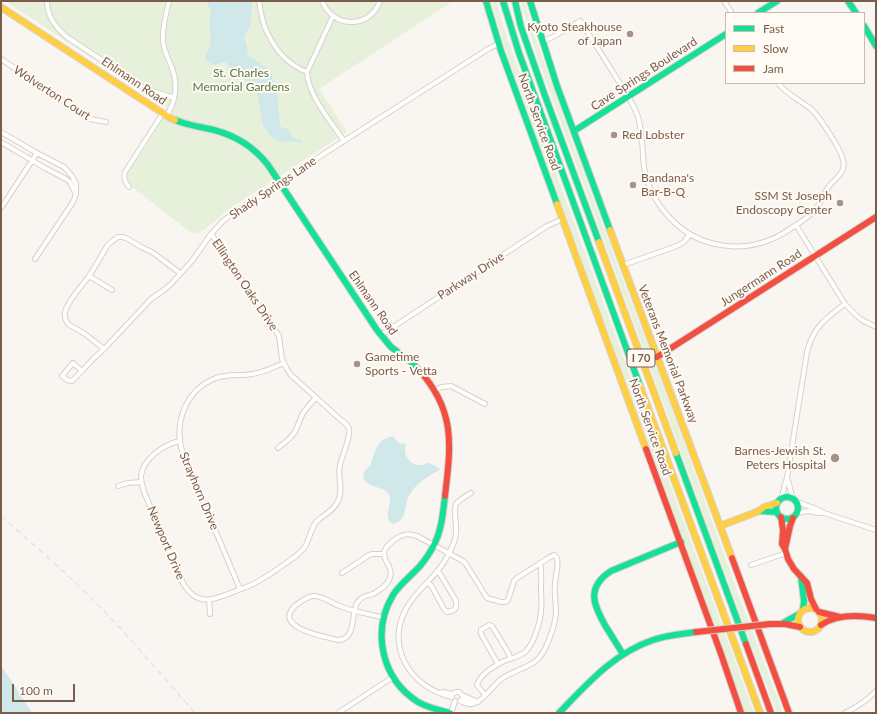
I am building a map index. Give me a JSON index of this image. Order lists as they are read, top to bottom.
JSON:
{
  "streets": {
    "main road": [
      "Cave Springs Boulevard",
      "Ehlmann Road",
      "North Service Road",
      "Jungermann Road",
      "Veterans Memorial Parkway",
      "I 70"
    ],
    "street": [
      "Wolverton Court",
      "Shady Springs Lane",
      "Parkway Drive",
      "Ellington Oaks Drive",
      "Strayhorn Drive",
      "Newport Drive"
    ]
  },
  "crossings": [
    ["Cave Springs Boulevard", "Veterans Memorial Parkway"],
    ["Ehlmann Road", "Shady Springs Lane"],
    ["Ehlmann Road", "Parkway Drive"],
    ["North Service Road", "Shady Springs Lane"],
    ["North Service Road", "Parkway Drive"],
    ["Shady Springs Lane", "Ellington Oaks Drive"],
    ["Jungermann Road", "Veterans Memorial Parkway"],
    ["Ellington Oaks Drive", "Strayhorn Drive"]
  ],
  "parks": ["St. Charles Memorial Gardens"],
  "places": [
    "Kyoto Steakhouse of Japan",
    "Red Lobster",
    "Bandana's Bar-B-Q",
    "SSM St Joseph Endoscopy Center",
    "Gametime Sports - Vetta",
    "Barnes-Jewish St. Peters Hospital"
  ],
  "legend": ["Fast", "Slow", "Jam"],
  "scale_bar": "100 m"
}
